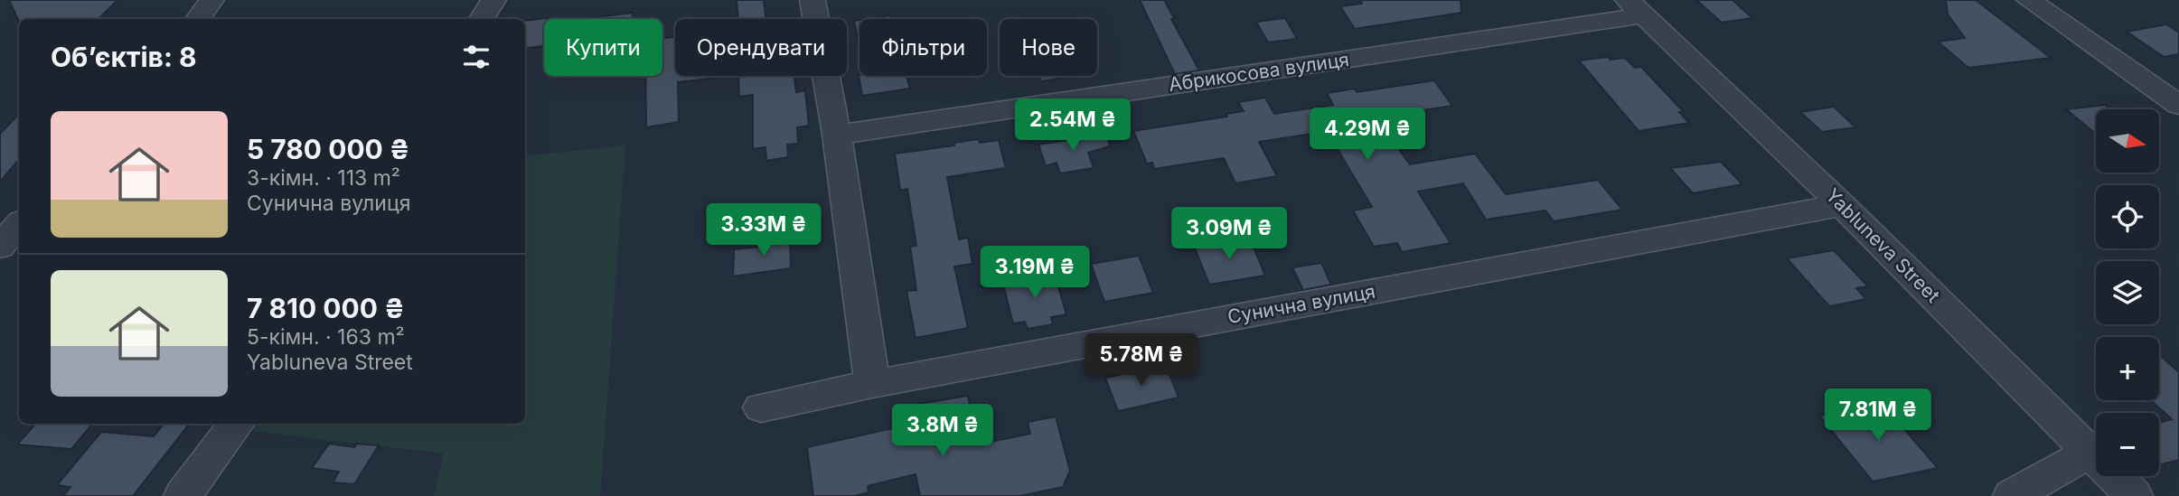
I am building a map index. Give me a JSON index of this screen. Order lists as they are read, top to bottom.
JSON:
{
  "streets": {
    "street": ["Абрикосова вулиця", "Yabluneva Street", "Сунична вулиця"]
  },
  "crossings": [
    ["Абрикосова вулиця", "Yabluneva Street"],
    ["Yabluneva Street", "Сунична вулиця"]
  ],
  "north": "right",
  "page": {
    "chip": [
      "Купити",
      "Орендувати",
      "Фільтри",
      "Нове"
    ],
    "heading": "Об’єктів: 8",
    "list": [
      {
        "name": "5 780 000 ₴",
        "note": "3-кімн. · 113 m² · Сунична вулиця"
      },
      {
        "name": "7 810 000 ₴",
        "note": "5-кімн. · 163 m² · Yabluneva Street"
      }
    ],
    "price": [
      "2.54M ₴",
      "4.29M ₴",
      "3.33M ₴",
      "3.09M ₴",
      "3.19M ₴",
      "5.78M ₴",
      "7.81M ₴",
      "3.8M ₴"
    ],
    "map_buttons": ["+", "−"]
  }
}
